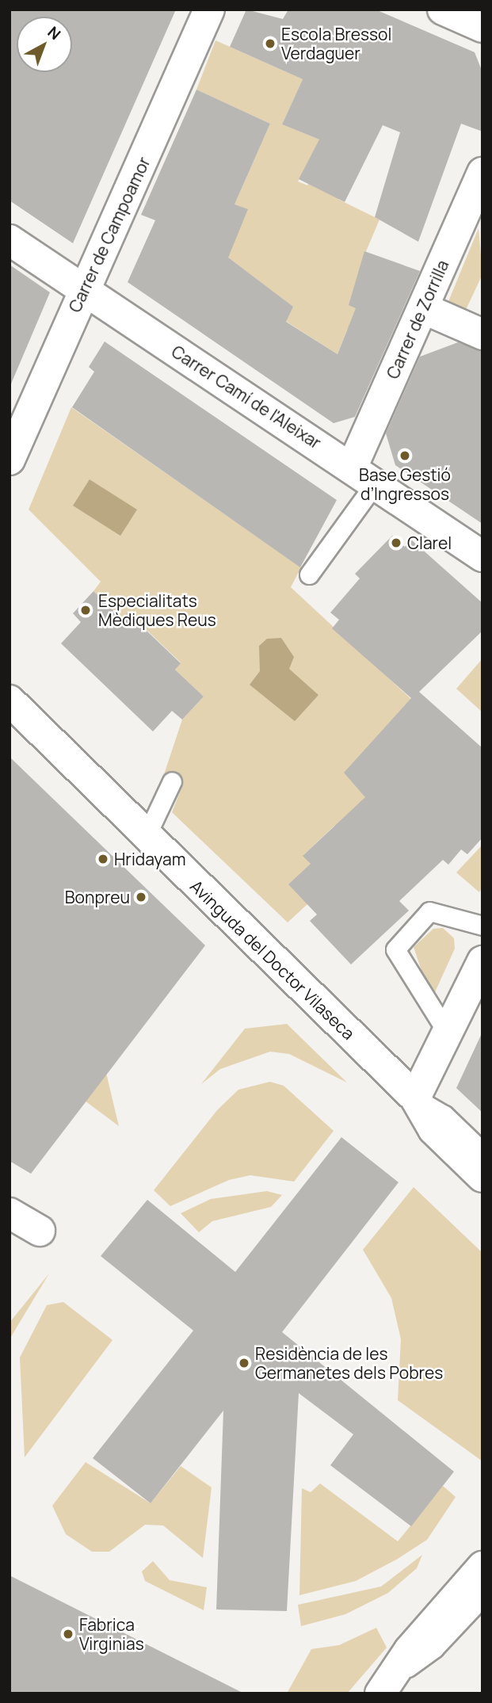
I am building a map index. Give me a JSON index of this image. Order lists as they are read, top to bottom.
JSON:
{
  "streets": {
    "street": [
      "Carrer de Campoamor",
      "Carrer de Zorrilla",
      "Carrer Camí de l'Aleixar",
      "Avinguda del Doctor Vilaseca"
    ]
  },
  "crossings": [
    ["Carrer de Campoamor", "Carrer Camí de l'Aleixar"],
    ["Carrer de Zorrilla", "Carrer Camí de l'Aleixar"]
  ],
  "places": [
    "Escola Bressol Verdaguer",
    "Base Gestió d’Ingressos",
    "Clarel",
    "Especialitats Mèdiques Reus",
    "Hridayam",
    "Bonpreu",
    "Residència de les Germanetes dels Pobres",
    "Fabrica Virginias"
  ],
  "north": "top right"
}
